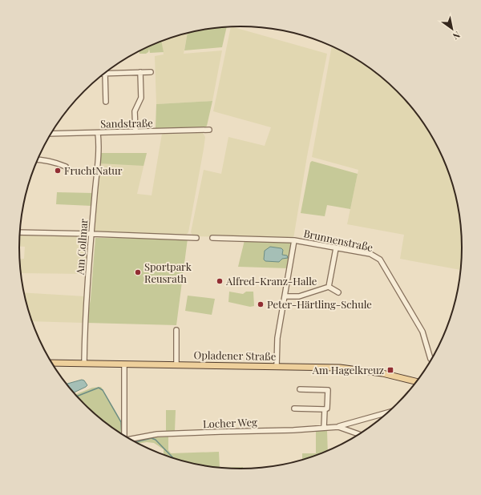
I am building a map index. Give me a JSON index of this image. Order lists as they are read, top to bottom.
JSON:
{
  "streets": {
    "main road": ["Opladener Straße"],
    "street": [
      "Sandstraße",
      "Brunnenstraße",
      "Am Collmar",
      "Locher Weg"
    ]
  },
  "crossings": [
    ["Sandstraße", "Am Collmar"],
    ["Am Collmar", "Opladener Straße"]
  ],
  "places": {
    "other": [
      "FruchtNatur",
      "Sportpark Reusrath",
      "Alfred-Kranz-Halle",
      "Peter-Härtling-Schule"
    ],
    "transit": ["Am Hagelkreuz"]
  },
  "north": "bottom right"
}
